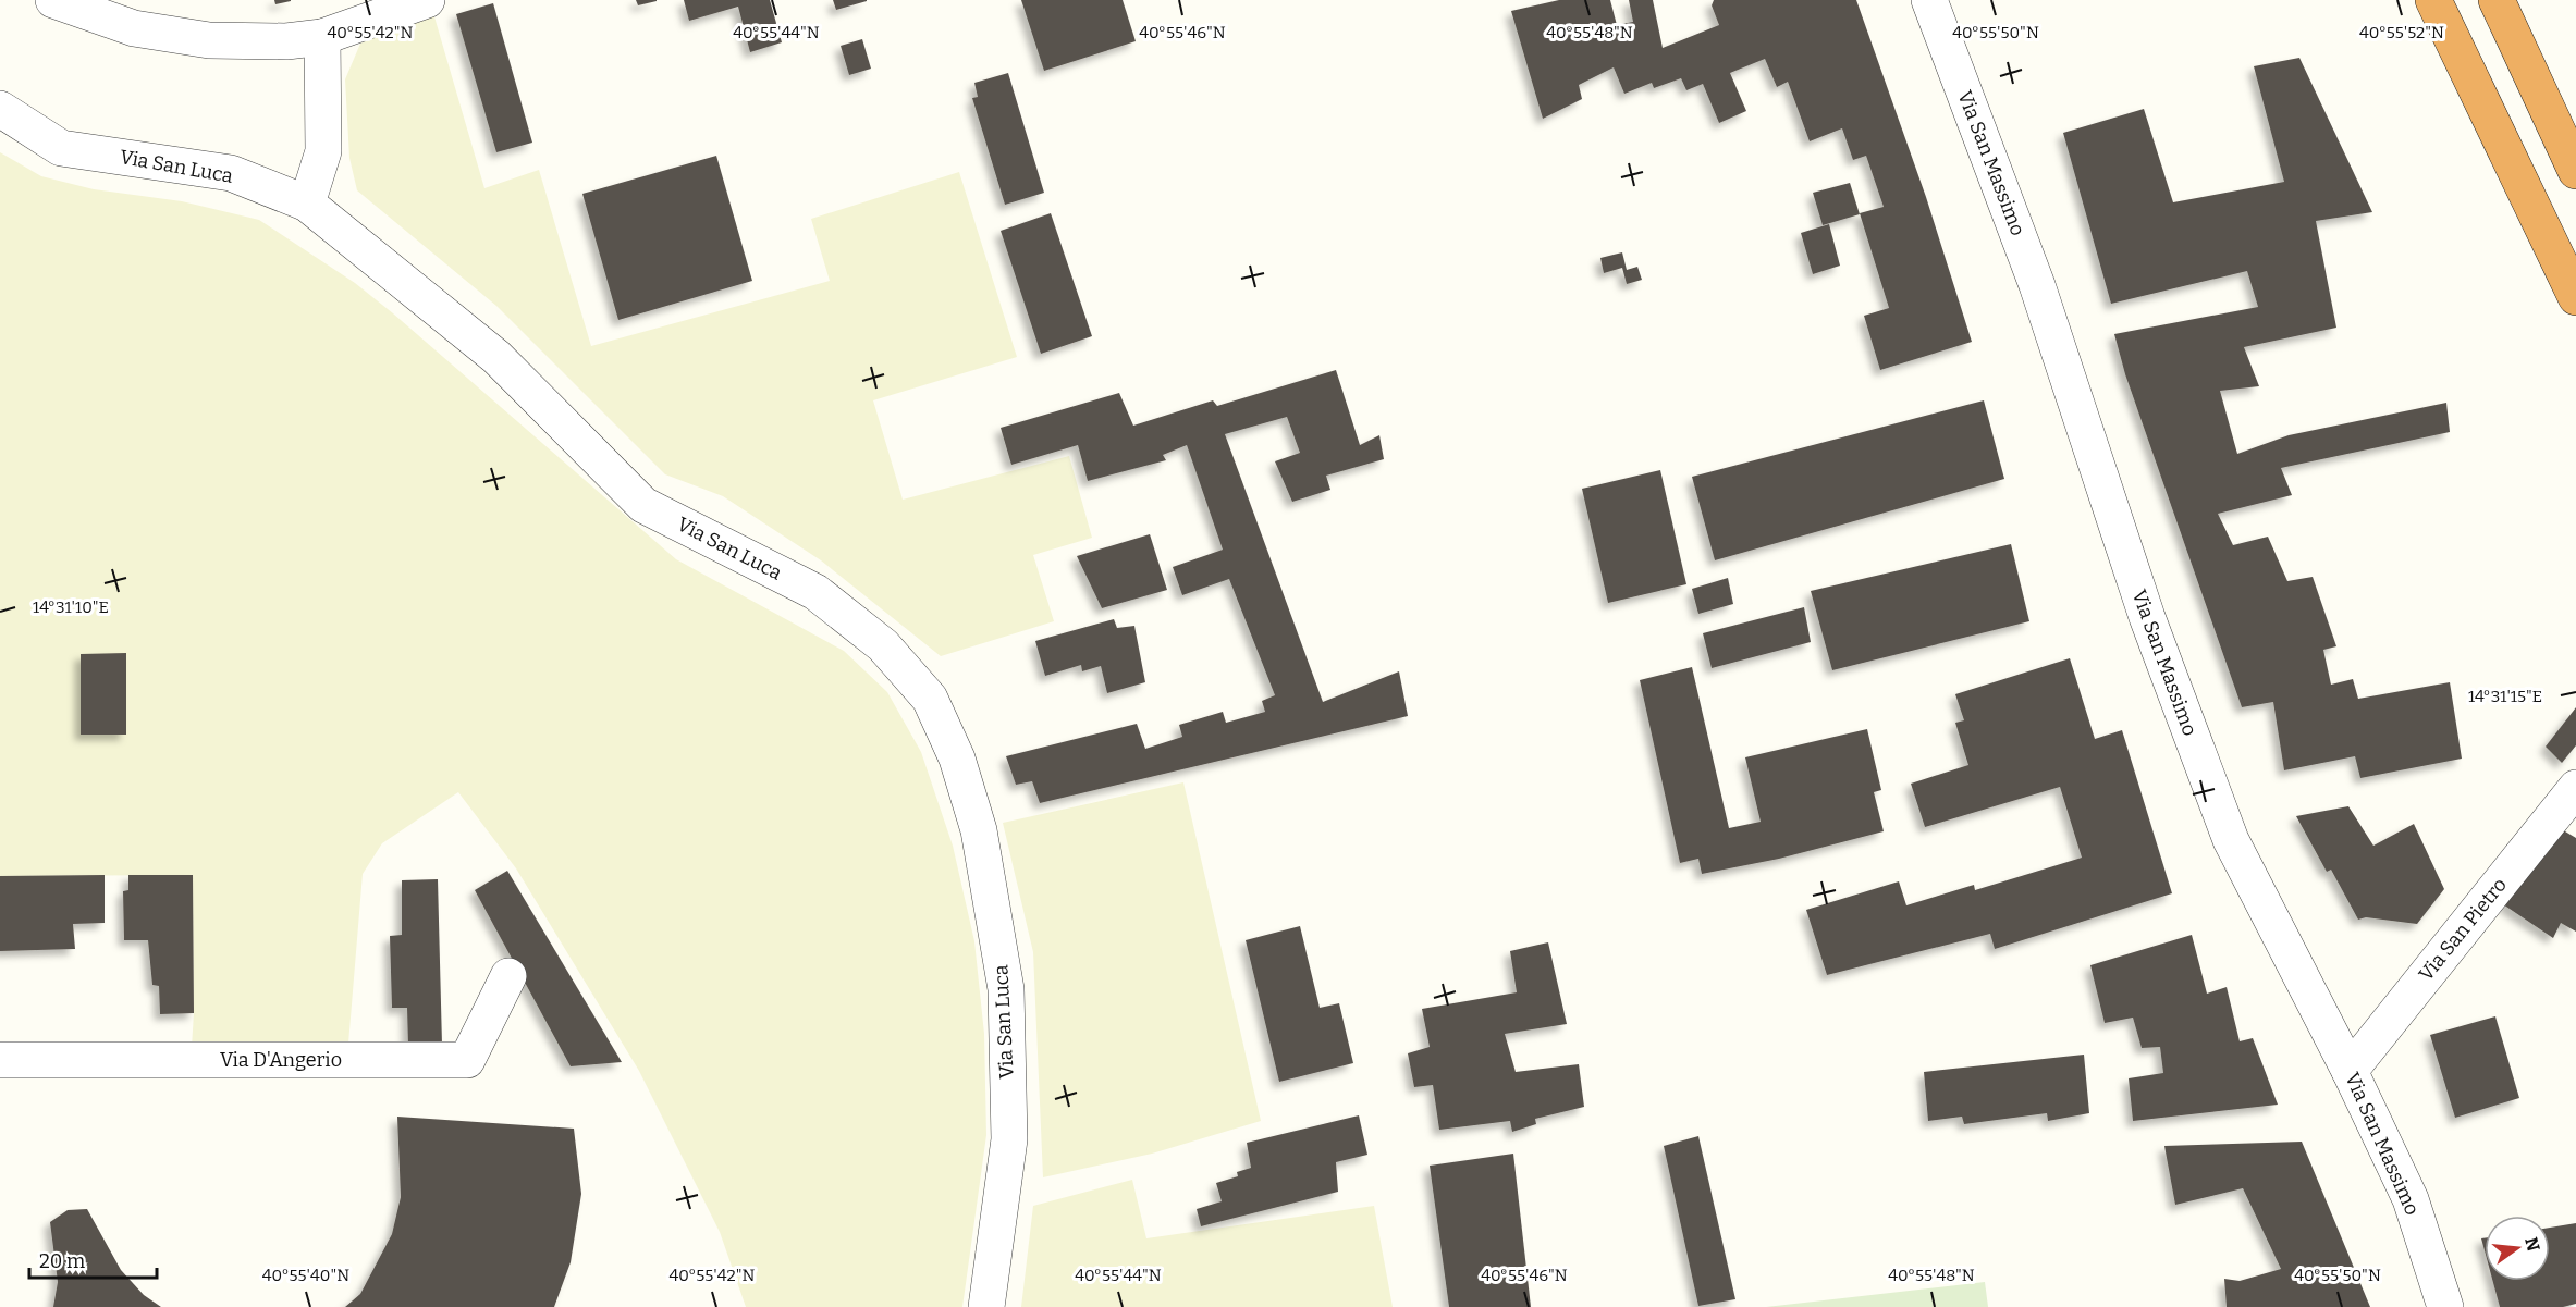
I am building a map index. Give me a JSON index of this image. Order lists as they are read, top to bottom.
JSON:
{
  "streets": {
    "street": [
      "Via San Massimo",
      "Via San Luca",
      "Via San Pietro",
      "Via D'Angerio"
    ]
  },
  "crossings": [
    ["Via San Massimo", "Via San Pietro"]
  ],
  "scale_bar": "20 m",
  "north": "right",
  "coordinates": [
    "40°55'42\"N",
    "40°55'44\"N",
    "40°55'46\"N",
    "40°55'48\"N",
    "40°55'50\"N",
    "40°55'52\"N",
    "14°31'10\"E",
    "14°31'15\"E",
    "40°55'40\"N"
  ]
}
